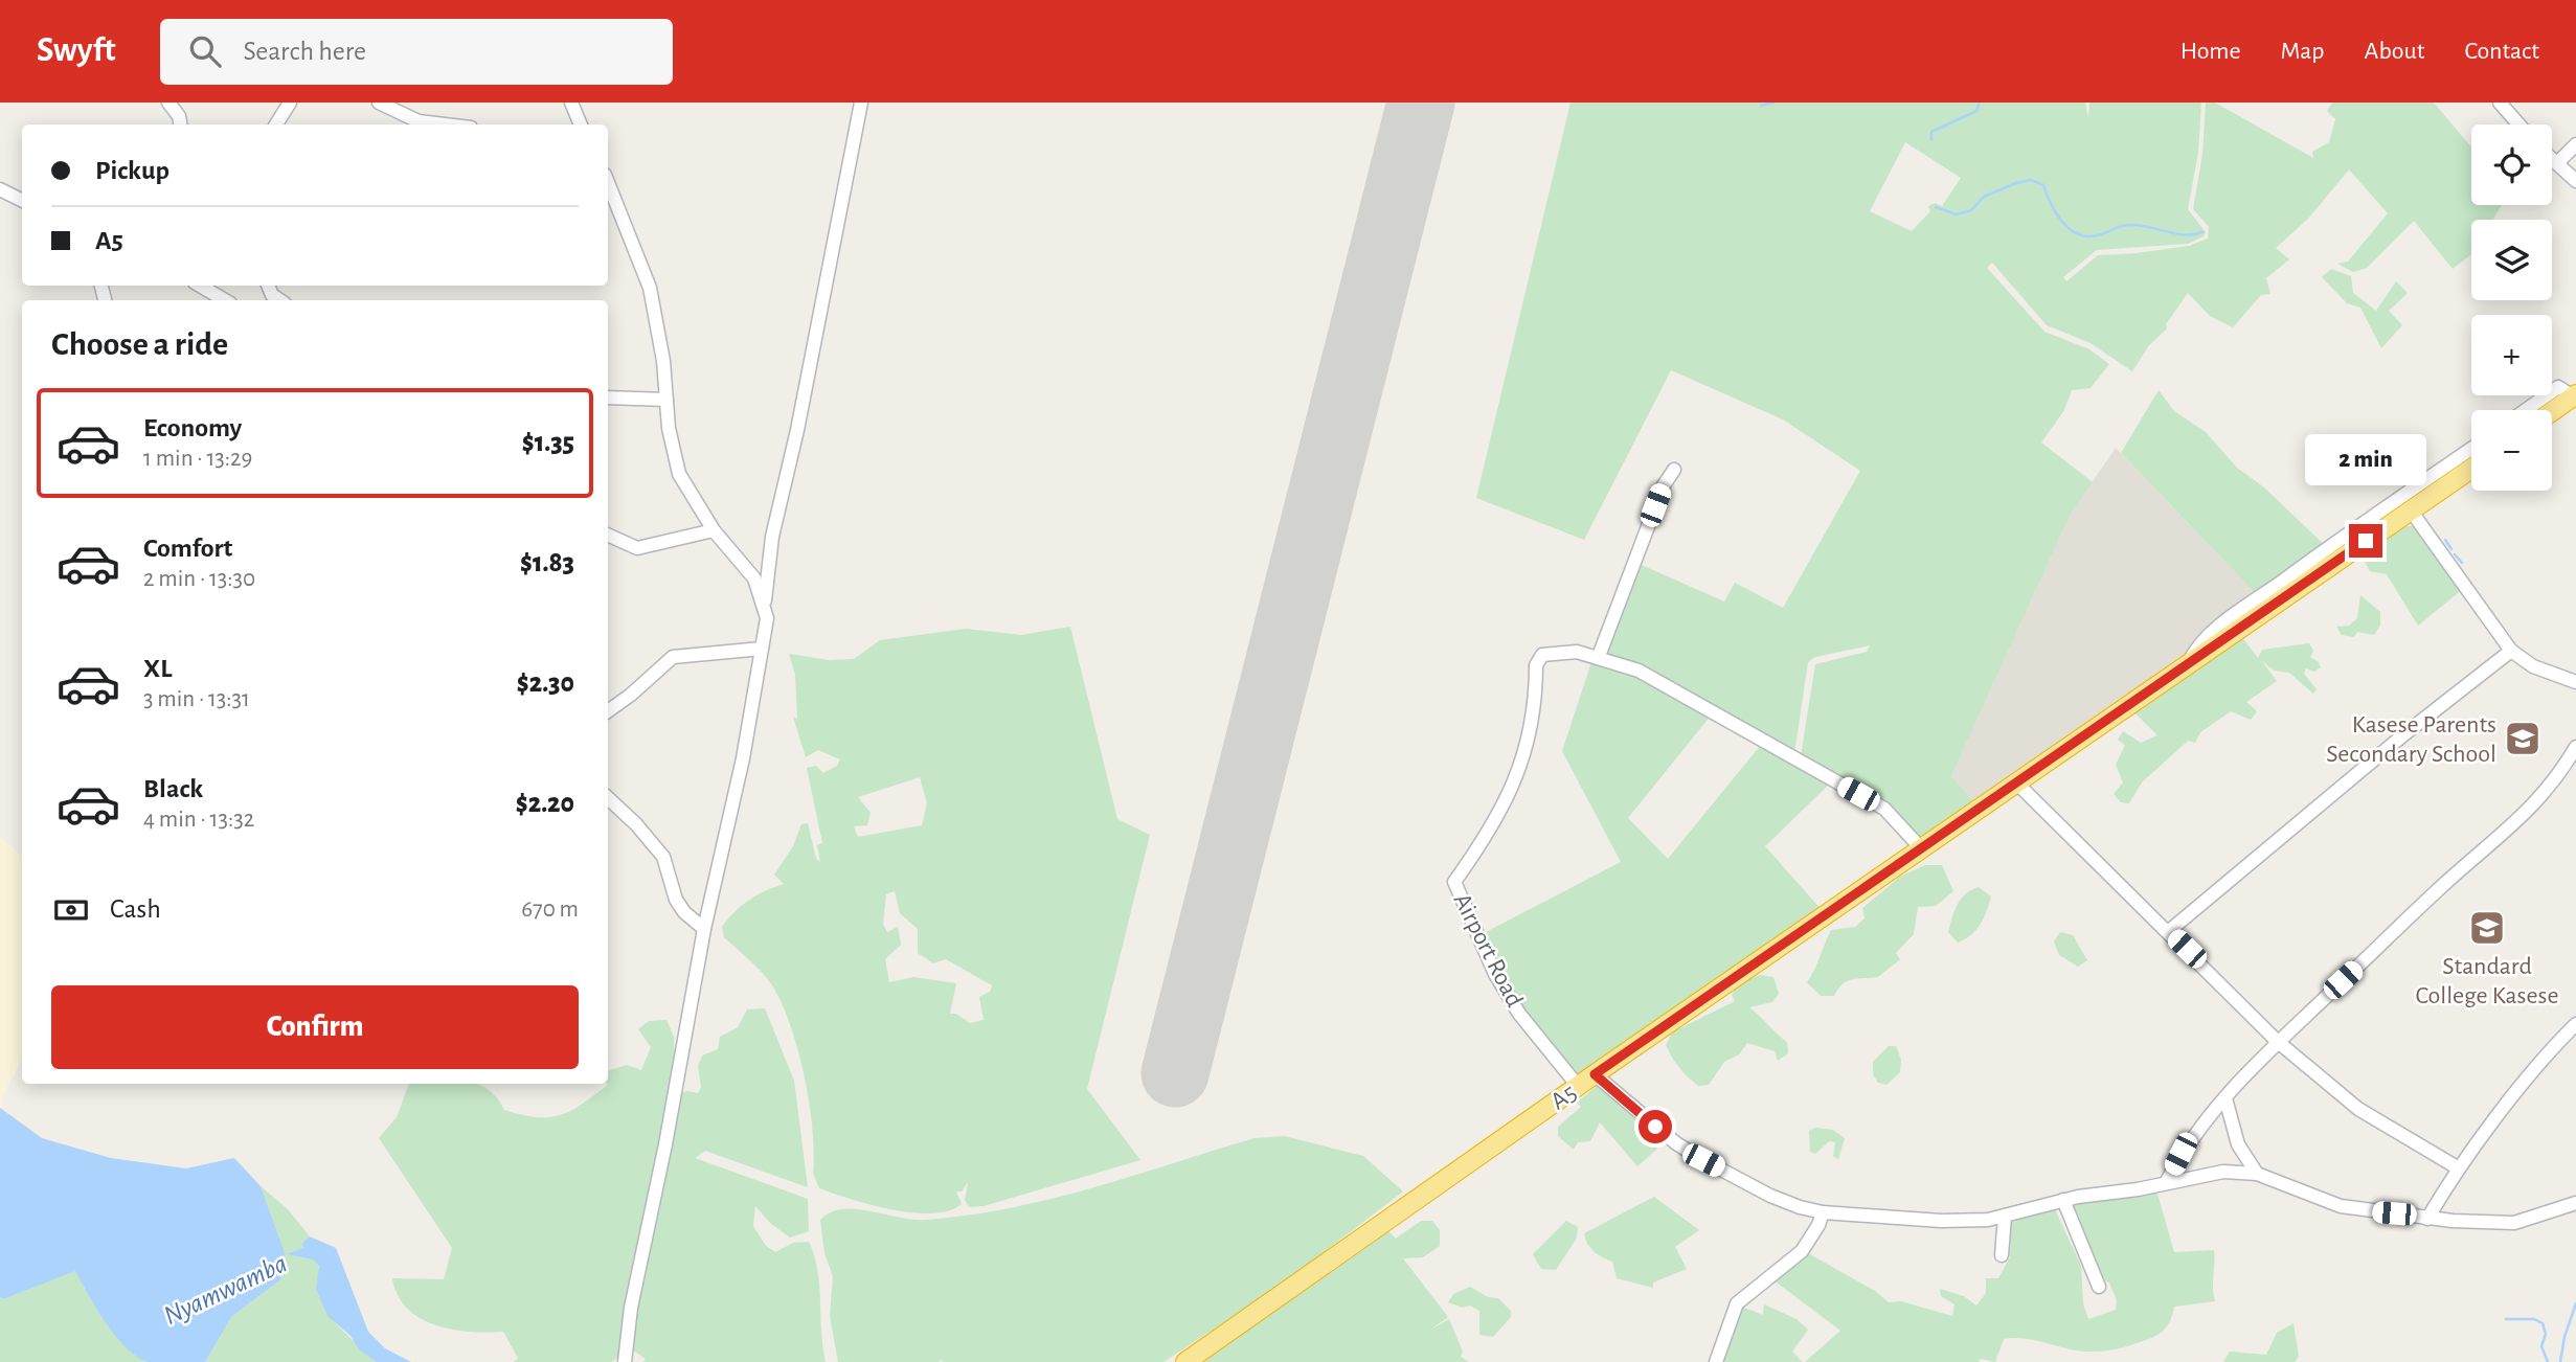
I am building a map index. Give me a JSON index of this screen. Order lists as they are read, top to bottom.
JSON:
{
  "streets": {
    "highway": ["A5"],
    "street": ["Airport Road"]
  },
  "crossings": [
    ["Airport Road", "A5"]
  ],
  "water": ["Nyamwamba"],
  "places": {
    "school or university": ["Kasese Parents Secondary School", "Standard College Kasese"]
  },
  "page": {
    "header": "Swyft",
    "search": "Search here",
    "nav": [
      "Home",
      "Map",
      "About",
      "Contact"
    ],
    "map_buttons": ["+", "−"],
    "banner": ["Pickup", "A5"],
    "heading": "Choose a ride",
    "list": [
      {
        "name": "Economy",
        "note": "1 min · 13:29",
        "value": "$1.35"
      },
      {
        "name": "Comfort",
        "note": "2 min · 13:30",
        "value": "$1.83"
      },
      {
        "name": "XL",
        "note": "3 min · 13:31",
        "value": "$2.30"
      },
      {
        "name": "Black",
        "note": "4 min · 13:32",
        "value": "$2.20"
      }
    ],
    "bubble": "2 min",
    "pay": ["Cash", "670 m"],
    "buttons": "Confirm"
  }
}
